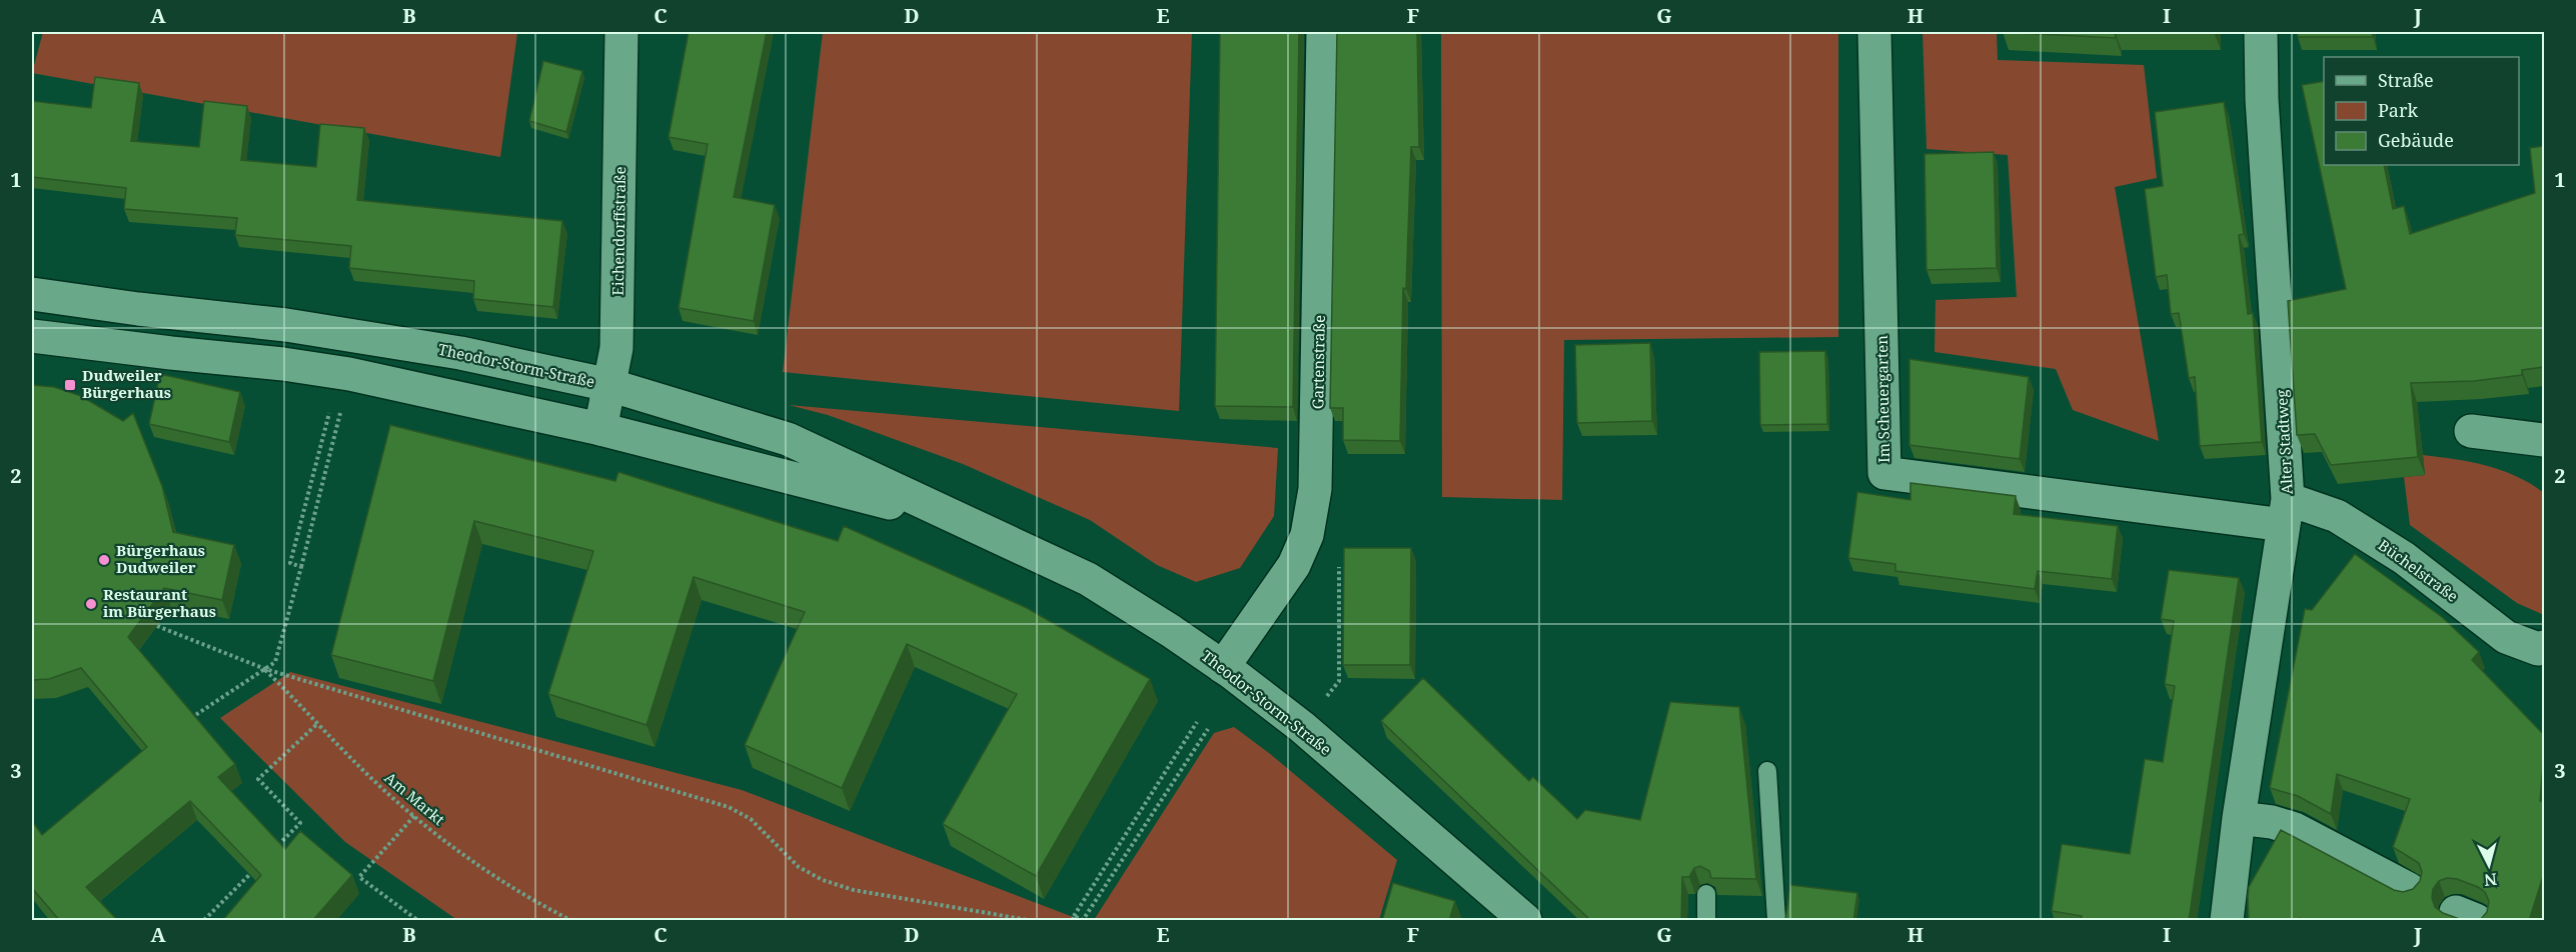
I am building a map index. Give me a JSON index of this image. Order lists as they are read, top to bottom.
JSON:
{
  "streets": {
    "street": [
      "Eichendorffstraße",
      "Gartenstraße",
      "Theodor-Storm-Straße",
      "Im Scheuergarten",
      "Alter Stadtweg",
      "Büchelstraße"
    ],
    "path": ["Am Markt"]
  },
  "crossings": [
    ["Eichendorffstraße", "Theodor-Storm-Straße"],
    ["Gartenstraße", "Theodor-Storm-Straße"],
    ["Im Scheuergarten", "Alter Stadtweg"],
    ["Im Scheuergarten", "Büchelstraße"],
    ["Alter Stadtweg", "Büchelstraße"]
  ],
  "places": {
    "transit": ["Dudweiler Bürgerhaus"],
    "other": ["Bürgerhaus Dudweiler", "Restaurant im Bürgerhaus"]
  },
  "legend": ["Straße", "Park", "Gebäude"],
  "north": "bottom",
  "grid": {
    "columns": [
      "A",
      "B",
      "C",
      "D",
      "E",
      "F",
      "G",
      "H",
      "I",
      "J"
    ],
    "rows": ["1", "2", "3"]
  }
}
